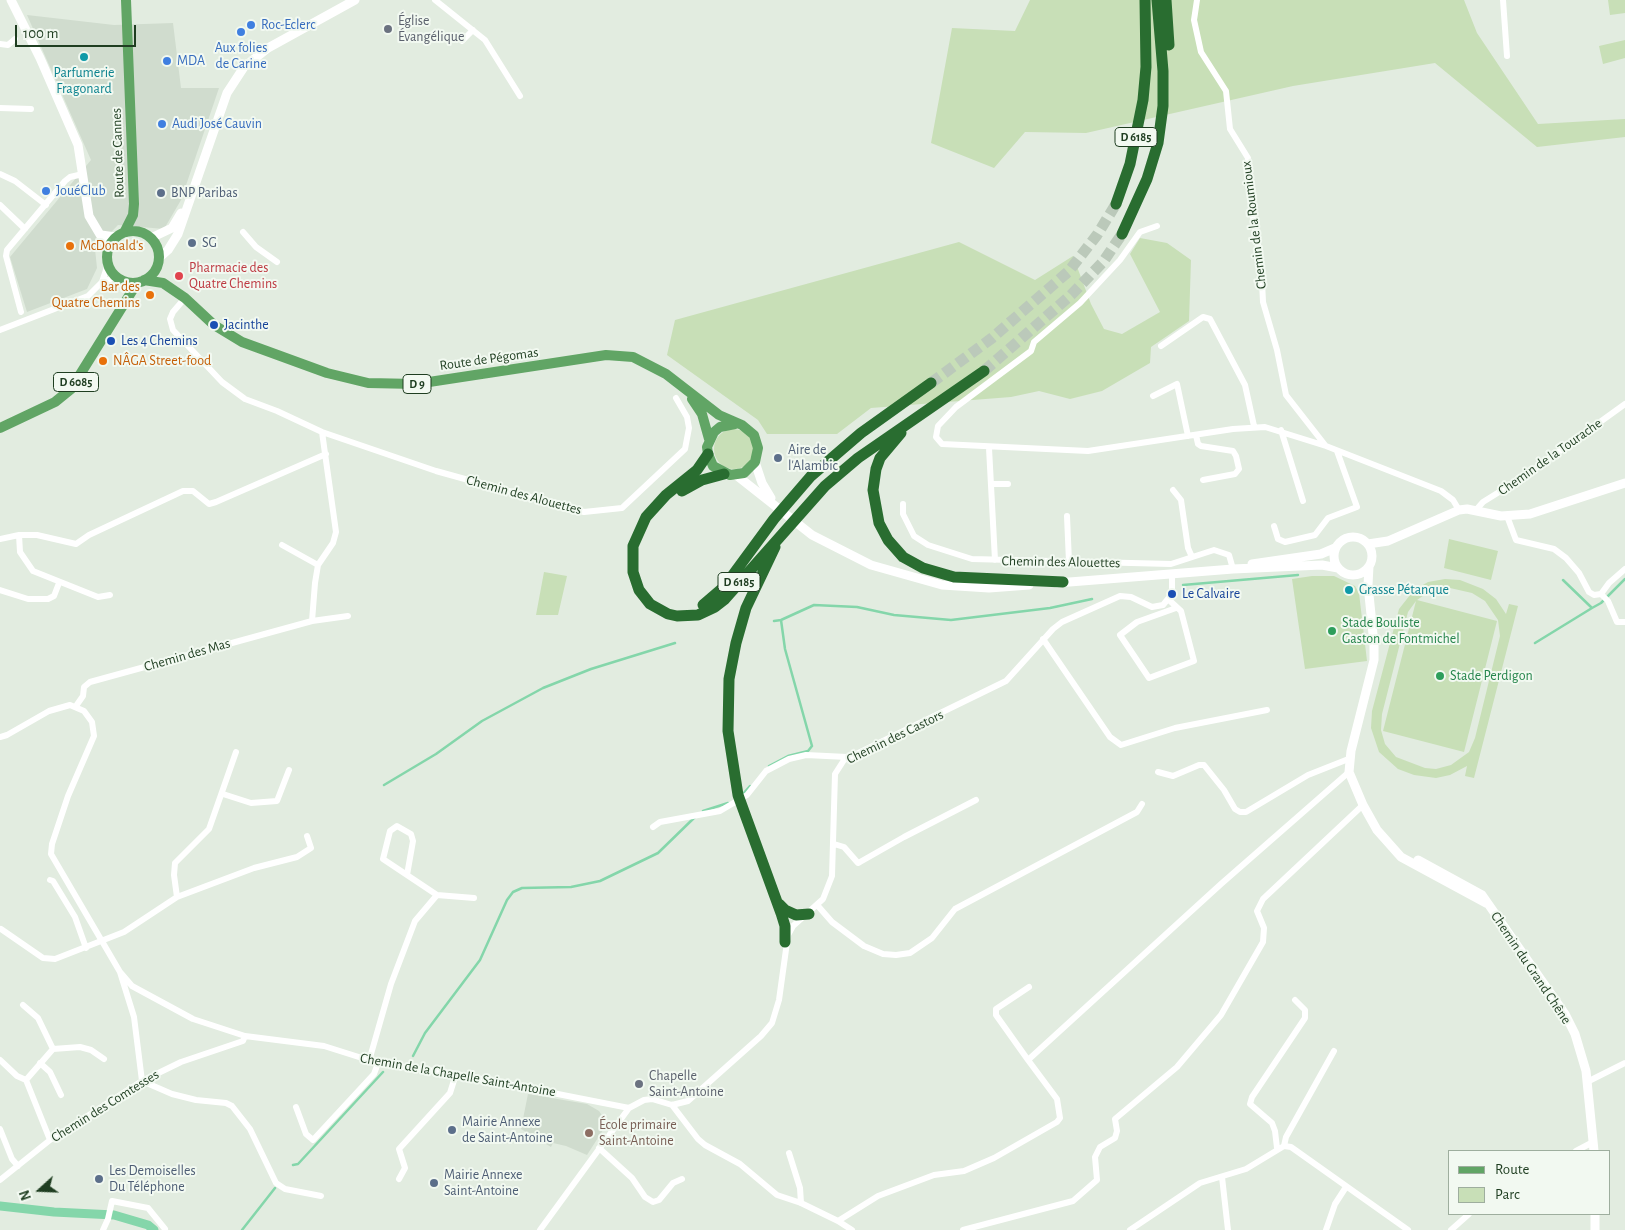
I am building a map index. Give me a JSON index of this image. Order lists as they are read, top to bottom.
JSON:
{
  "streets": {
    "highway": ["D 6185"],
    "main road": [
      "Route de Cannes",
      "Route de Pégomas",
      "D 6085",
      "D 9",
      "Chemin du Grand Chêne"
    ],
    "street": [
      "Chemin de la Roumioux",
      "Chemin de la Tourache",
      "Chemin des Alouettes",
      "Chemin des Mas",
      "Chemin des Castors",
      "Chemin de la Chapelle Saint-Antoine",
      "Chemin des Comtesses"
    ]
  },
  "crossings": [
    ["D 6185", "D 9"],
    ["D 6185", "Chemin des Castors"],
    ["Route de Cannes", "D 6085"],
    ["Route de Cannes", "D 9"],
    ["Route de Pégomas", "D 9"],
    ["D 6085", "D 9"],
    ["Chemin des Mas", "Chemin de la Chapelle Saint-Antoine"],
    ["Chemin de la Chapelle Saint-Antoine", "Chemin des Comtesses"]
  ],
  "places": [
    "Roc-Eclerc",
    "Église Évangélique",
    "Aux folies de Carine",
    "Parfumerie Fragonard",
    "MDA",
    "Audi José Cauvin",
    "JouéClub",
    "BNP Paribas",
    "SG",
    "McDonald's",
    "Pharmacie des Quatre Chemins",
    "Bar des Quatre Chemins",
    "Jacinthe",
    "Les 4 Chemins",
    "NÂGA Street-food",
    "Aire de l'Alambic",
    "Grasse Pétanque",
    "Le Calvaire",
    "Stade Bouliste Gaston de Fontmichel",
    "Stade Perdigon",
    "Chapelle Saint-Antoine",
    "Mairie Annexe de Saint-Antoine",
    "École primaire Saint-Antoine",
    "Les Demoiselles Du Téléphone",
    "Mairie Annexe Saint-Antoine"
  ],
  "legend": ["Route", "Parc"],
  "scale_bar": "100 m",
  "north": "left"
}
